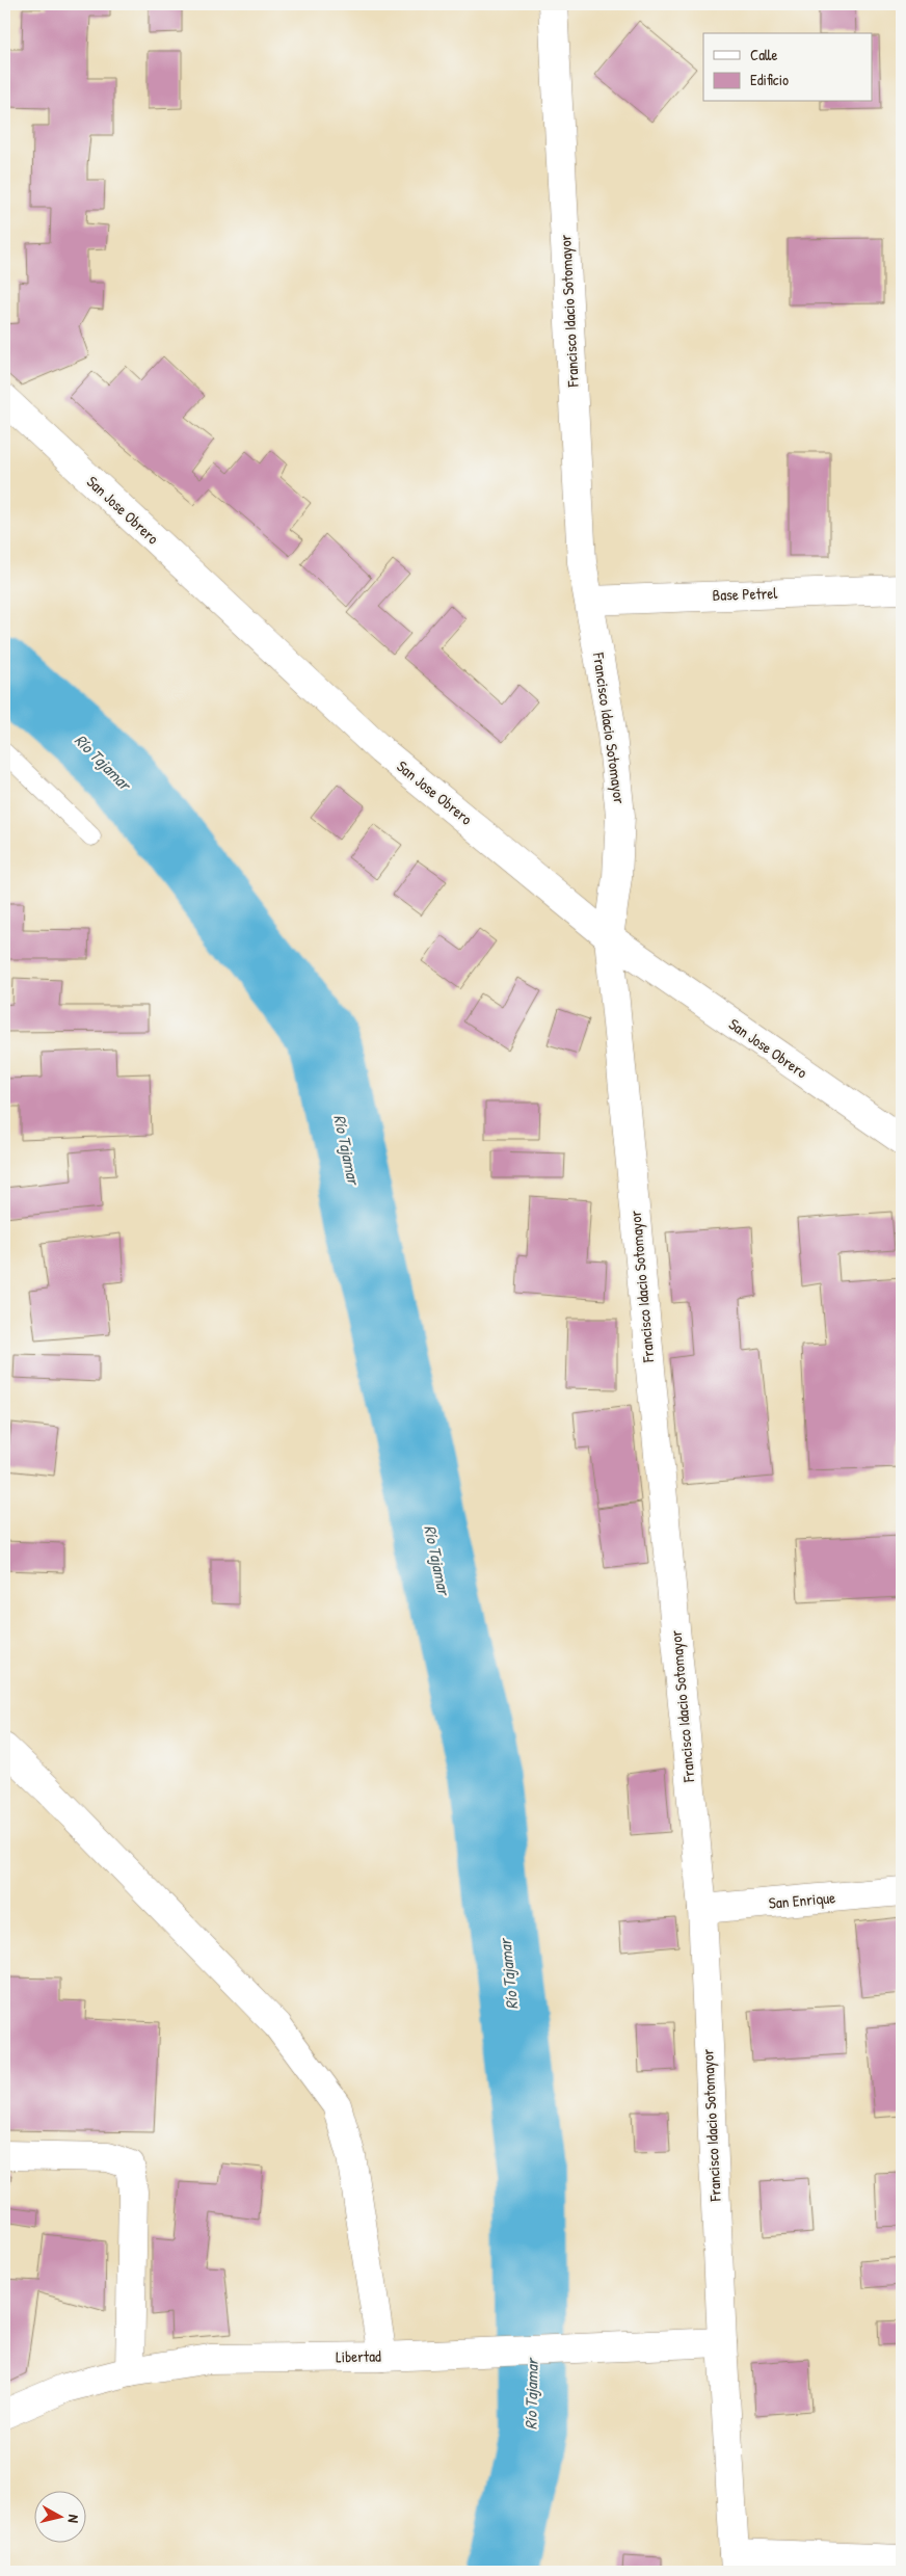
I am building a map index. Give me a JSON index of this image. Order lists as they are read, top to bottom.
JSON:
{
  "streets": {
    "street": [
      "Francisco Idacio Sotomayor",
      "San Jose Obrero",
      "Base Petrel",
      "San Enrique",
      "Libertad"
    ]
  },
  "crossings": [
    ["Francisco Idacio Sotomayor", "San Jose Obrero"],
    ["Francisco Idacio Sotomayor", "Base Petrel"],
    ["Francisco Idacio Sotomayor", "San Enrique"],
    ["Francisco Idacio Sotomayor", "Libertad"]
  ],
  "water": ["Río Tajamar"],
  "legend": ["Calle", "Edificio"],
  "north": "right"
}
